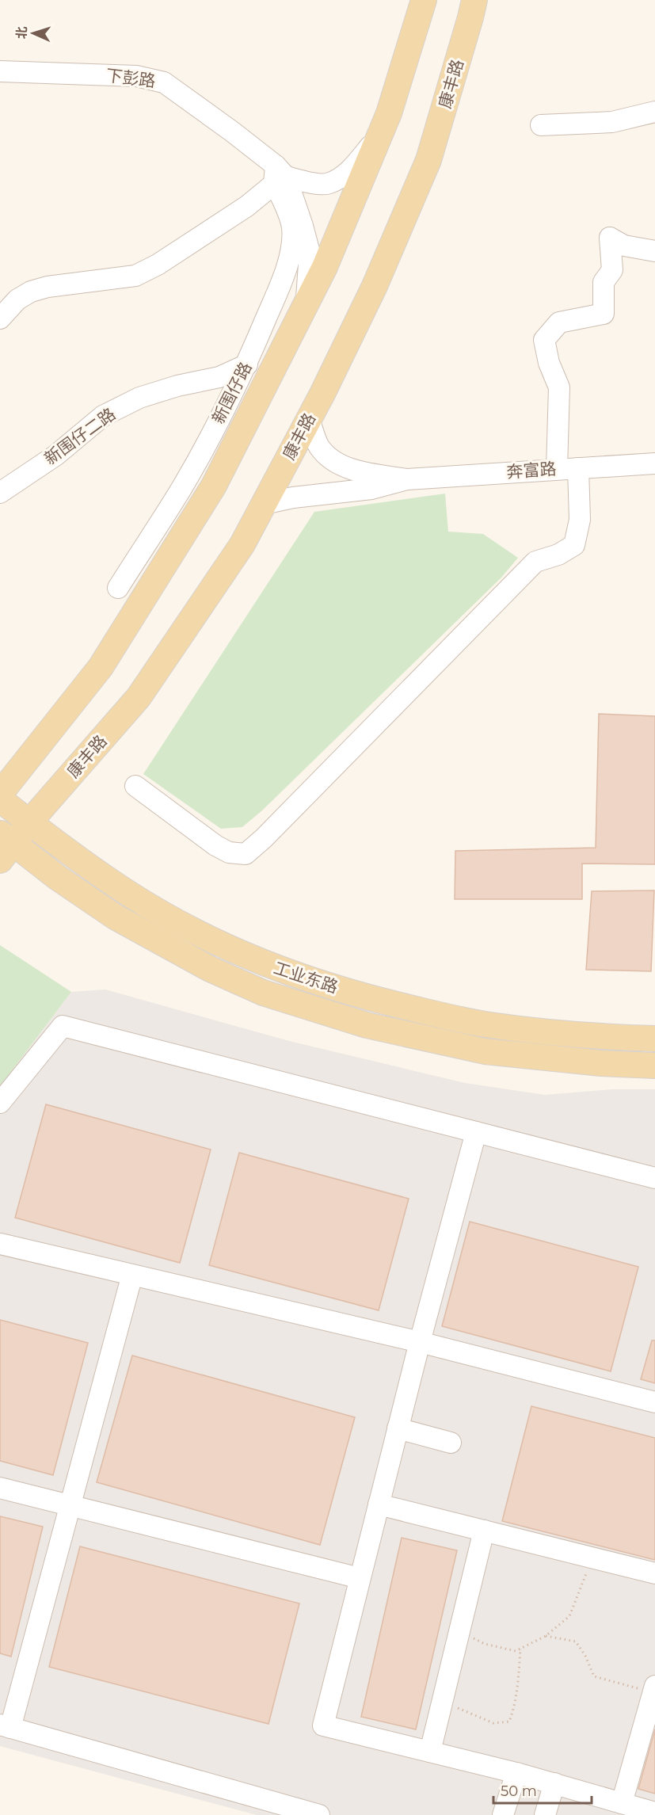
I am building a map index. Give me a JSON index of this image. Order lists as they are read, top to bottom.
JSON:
{
  "streets": {
    "main road": ["康丰路", "工业东路"],
    "street": [
      "下彭路",
      "新围仔路",
      "新围仔二路",
      "奔富路"
    ]
  },
  "crossings": [
    ["下彭路", "新围仔路"],
    ["康丰路", "工业东路"],
    ["新围仔路", "新围仔二路"]
  ],
  "scale_bar": "50 m",
  "north": "left"
}
